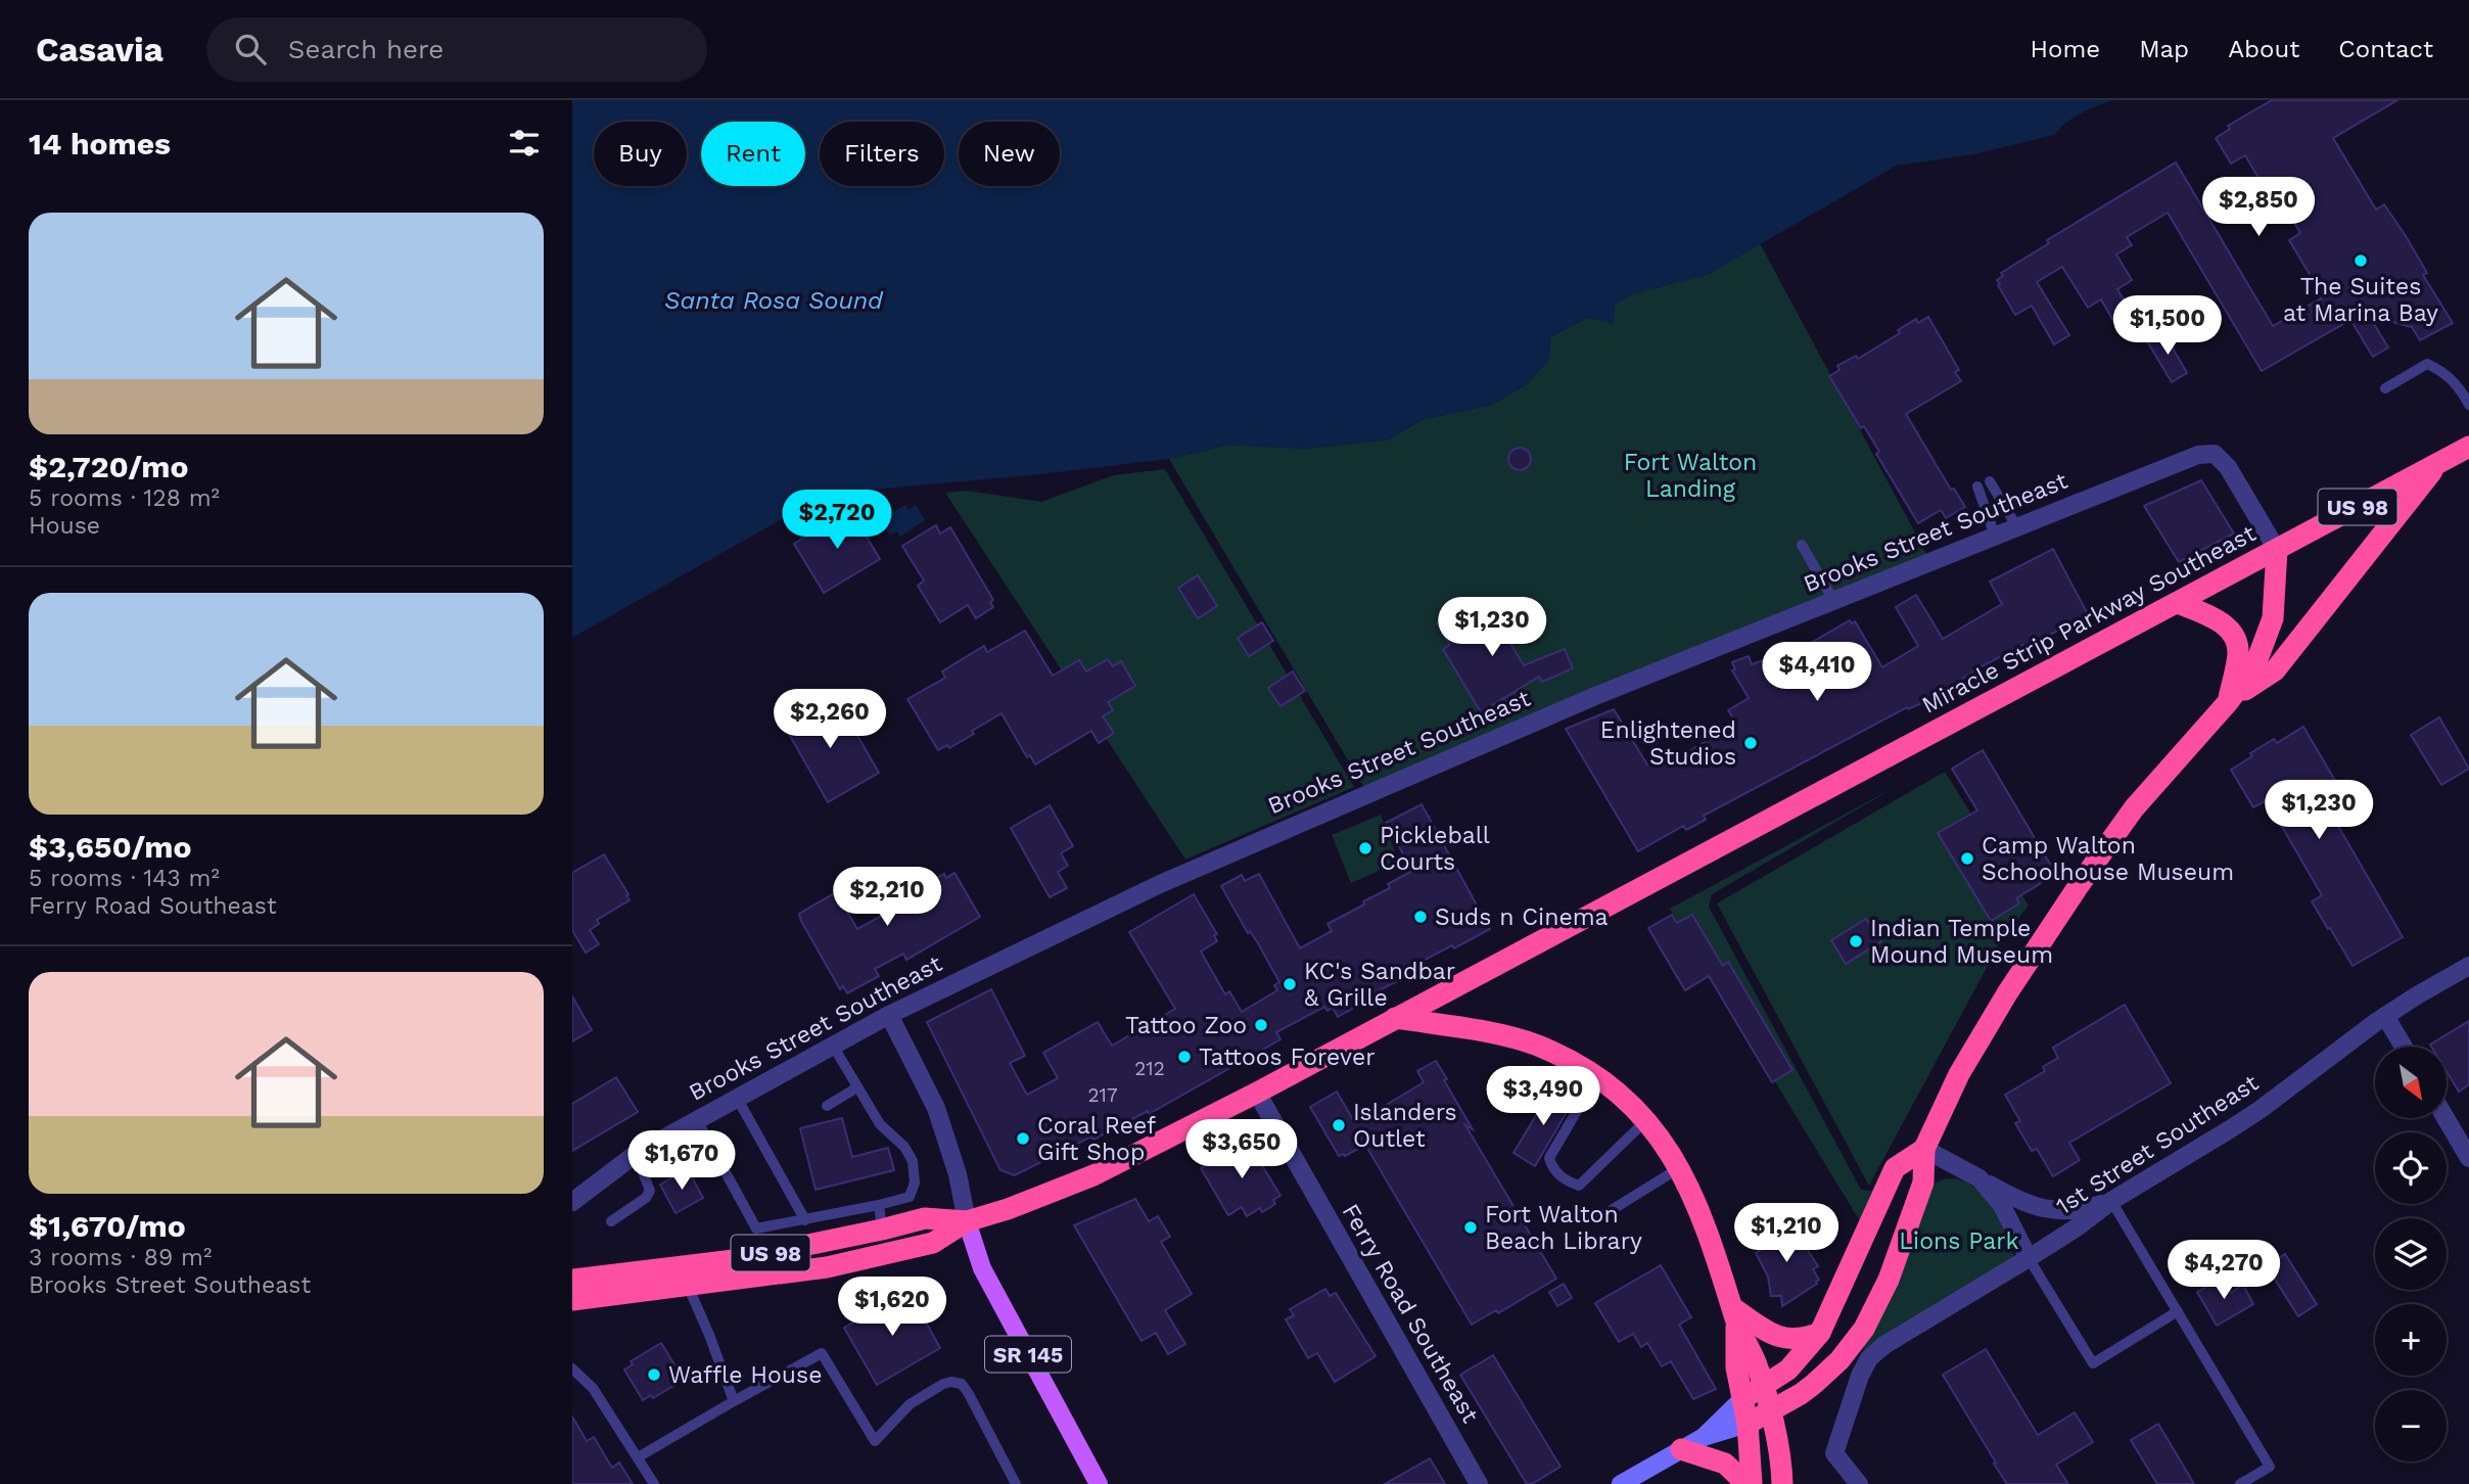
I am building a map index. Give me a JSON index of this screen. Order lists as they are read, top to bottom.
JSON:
{
  "streets": {
    "highway": ["US 98", "Miracle Strip Parkway Southeast"],
    "main road": ["SR 145"],
    "street": ["Brooks Street Southeast", "1st Street Southeast", "Ferry Road Southeast"]
  },
  "crossings": [
    ["US 98", "Miracle Strip Parkway Southeast"],
    ["US 98", "SR 145"],
    ["Brooks Street Southeast", "Miracle Strip Parkway Southeast"],
    ["Miracle Strip Parkway Southeast", "Ferry Road Southeast"],
    ["Miracle Strip Parkway Southeast", "SR 145"]
  ],
  "water": ["Santa Rosa Sound"],
  "parks": ["Fort Walton Landing", "Lions Park"],
  "places": [
    "The Suites at Marina Bay",
    "Enlightened Studios",
    "Pickleball Courts",
    "Camp Walton Schoolhouse Museum",
    "Suds n Cinema",
    "Indian Temple Mound Museum",
    "KC's Sandbar & Grille",
    "Tattoo Zoo",
    "Tattoos Forever",
    "Islanders Outlet",
    "Coral Reef Gift Shop",
    "Fort Walton Beach Library",
    "Waffle House"
  ],
  "house_numbers": ["212", "217"],
  "north": "bottom right",
  "page": {
    "header": "Casavia",
    "search": "Search here",
    "nav": [
      "Home",
      "Map",
      "About",
      "Contact"
    ],
    "heading": "14 homes",
    "chip": [
      "Buy",
      "Rent",
      "Filters",
      "New"
    ],
    "price": [
      "$2,850",
      "$1,500",
      "$2,720",
      "$1,230",
      "$4,410",
      "$2,260",
      "$1,230",
      "$2,210",
      "$3,490",
      "$3,650",
      "$1,670",
      "$1,210",
      "$4,270",
      "$1,620"
    ],
    "list": [
      {
        "name": "$2,720/mo",
        "note": "5 rooms · 128 m² · House"
      },
      {
        "name": "$3,650/mo",
        "note": "5 rooms · 143 m² · Ferry Road Southeast"
      },
      {
        "name": "$1,670/mo",
        "note": "3 rooms · 89 m² · Brooks Street Southeast"
      }
    ],
    "map_buttons": ["+", "−"]
  }
}
